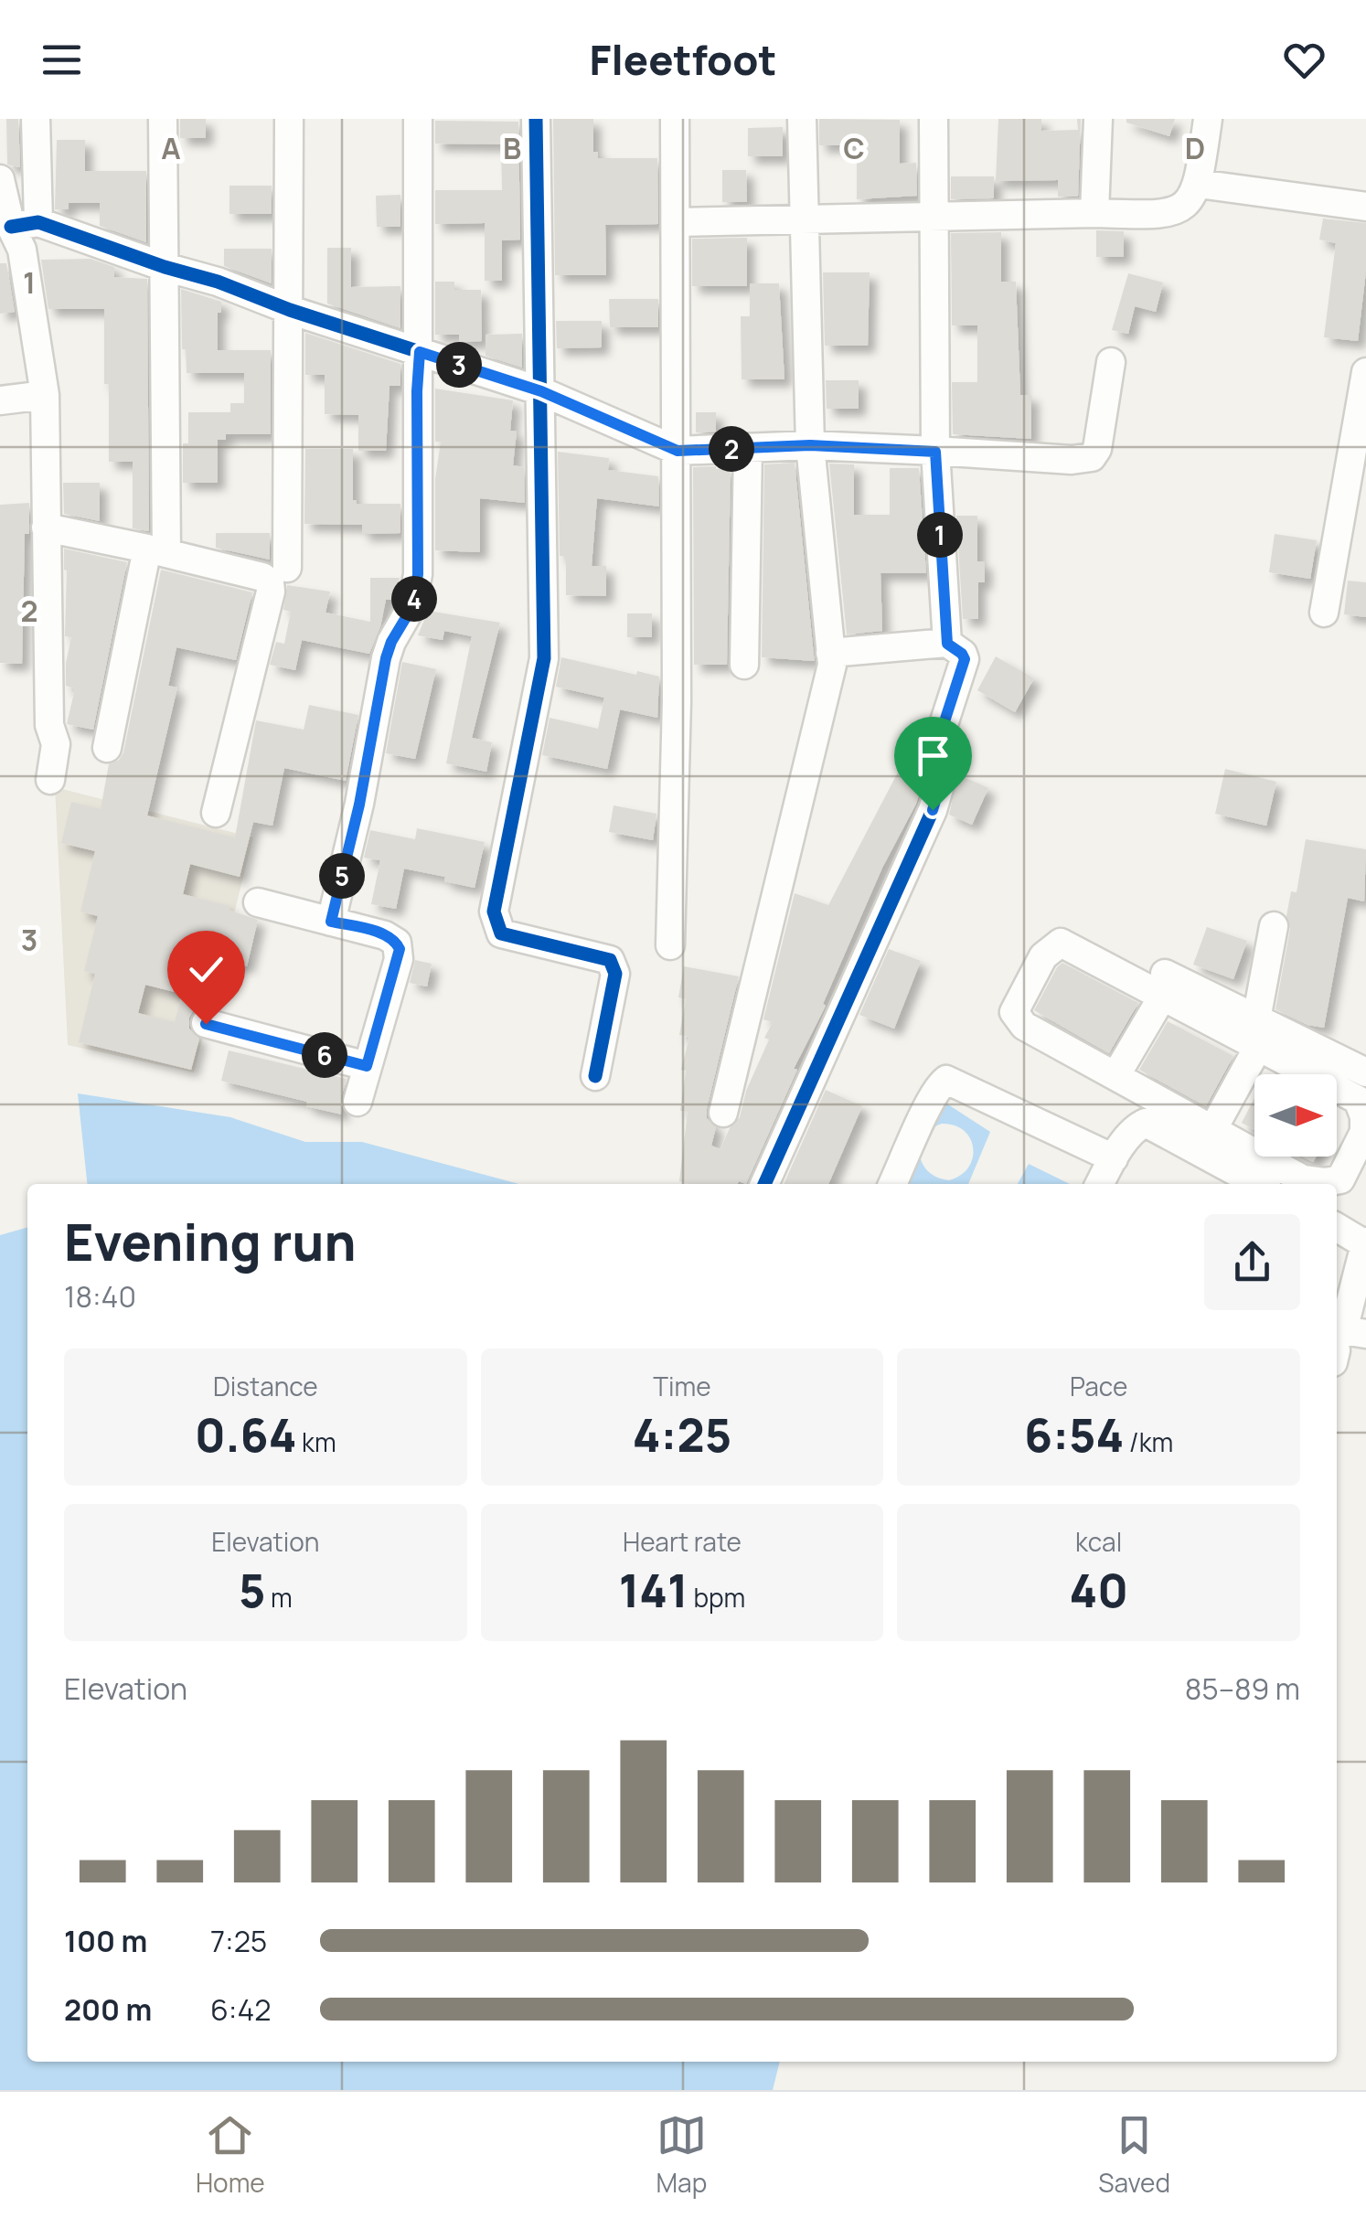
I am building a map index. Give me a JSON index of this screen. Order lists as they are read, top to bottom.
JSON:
{
  "north": "right",
  "page": {
    "header": "Fleetfoot",
    "pins": [
      "3",
      "2",
      "1",
      "4",
      "5",
      "6"
    ],
    "heading": ["Evening run", "18:40"],
    "stats": [
      ["Distance", "0.64 km"],
      ["Time", "4:25"],
      ["Pace", "6:54 /km"],
      ["Elevation", "5 m"],
      ["Heart rate", "141 bpm"],
      ["kcal", "40"]
    ],
    "chart": ["Elevation", "85–89 m"],
    "list": [
      {
        "name": "100 m",
        "note": "7:25"
      },
      {
        "name": "200 m",
        "note": "6:42"
      }
    ],
    "tabs": ["Home", "Map", "Saved"]
  },
  "grid": {
    "columns": [
      "A",
      "B",
      "C",
      "D"
    ],
    "rows": ["1", "2", "3"]
  }
}
